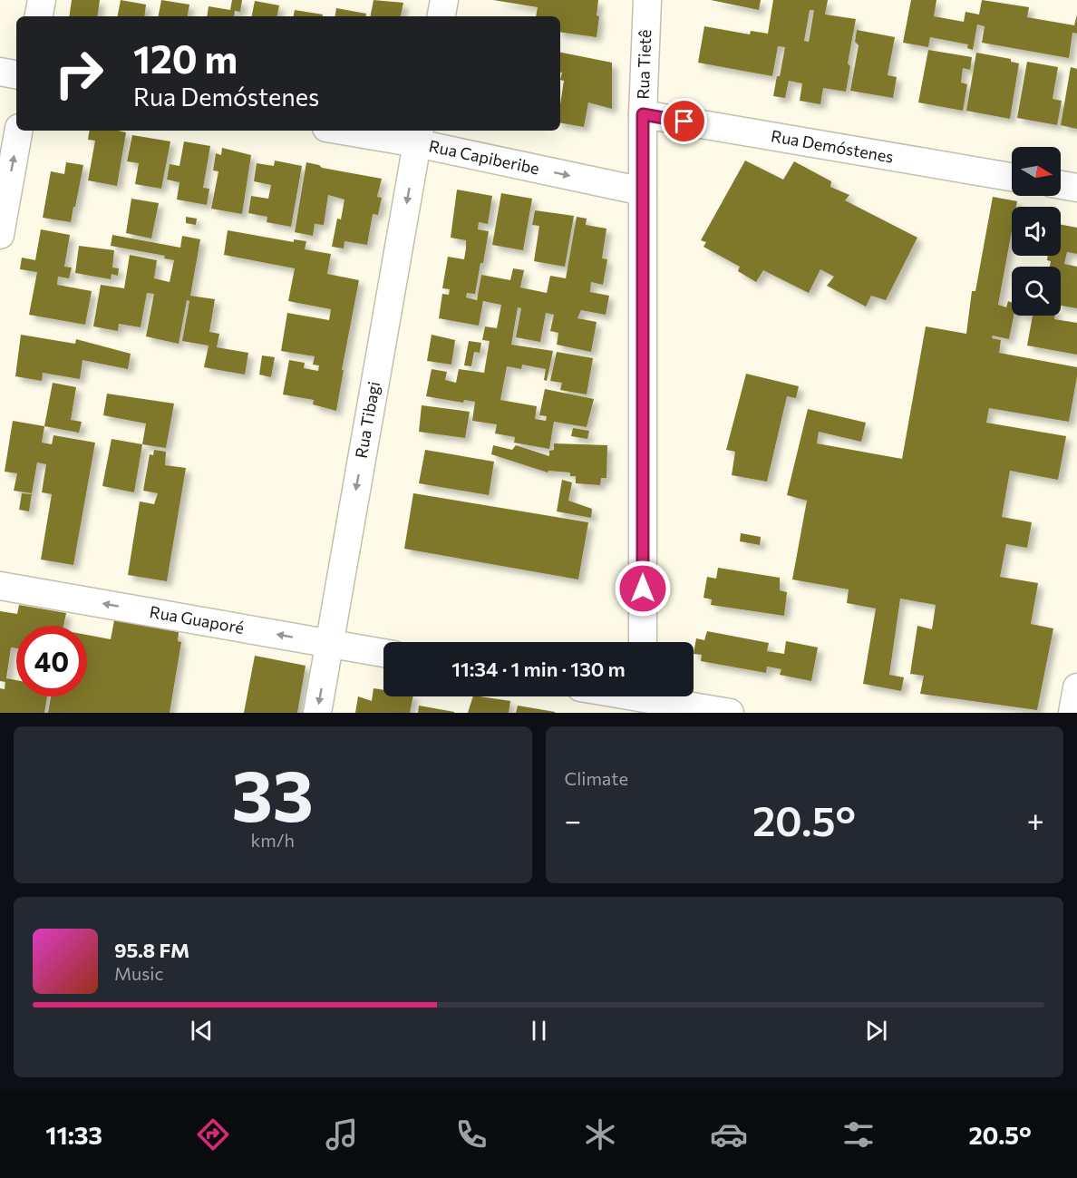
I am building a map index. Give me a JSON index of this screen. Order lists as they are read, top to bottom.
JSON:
{
  "streets": {
    "street": [
      "Rua Tietê",
      "Rua Demóstenes",
      "Rua Capiberibe",
      "Rua Tibagi",
      "Rua Guaporé"
    ]
  },
  "crossings": [
    ["Rua Tietê", "Rua Demóstenes"],
    ["Rua Tietê", "Rua Capiberibe"],
    ["Rua Capiberibe", "Rua Tibagi"],
    ["Rua Tibagi", "Rua Guaporé"]
  ],
  "one_way": ["Rua Capiberibe", "Rua Tibagi", "Rua Guaporé"],
  "north": "right",
  "page": {
    "turn": ["120 m", "Rua Demóstenes"],
    "limit": "40",
    "trip": "11:34 · 1 min · 130 m",
    "tile": [
      ["33", "km/h"],
      "Climate"
    ],
    "heat": ["−", "20.5°", "+"],
    "song": ["95.8 FM", "Music"],
    "tabs": ["11:33", "20.5°"]
  }
}
